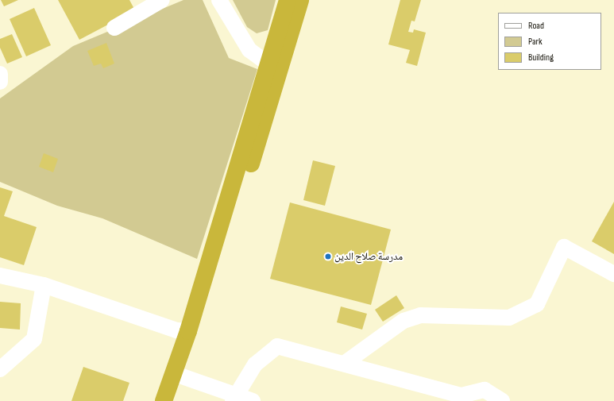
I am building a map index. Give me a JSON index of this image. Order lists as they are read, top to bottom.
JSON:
{
  "places": ["مدرسة صلاح الدين"],
  "legend": ["Road", "Park", "Building"]
}
